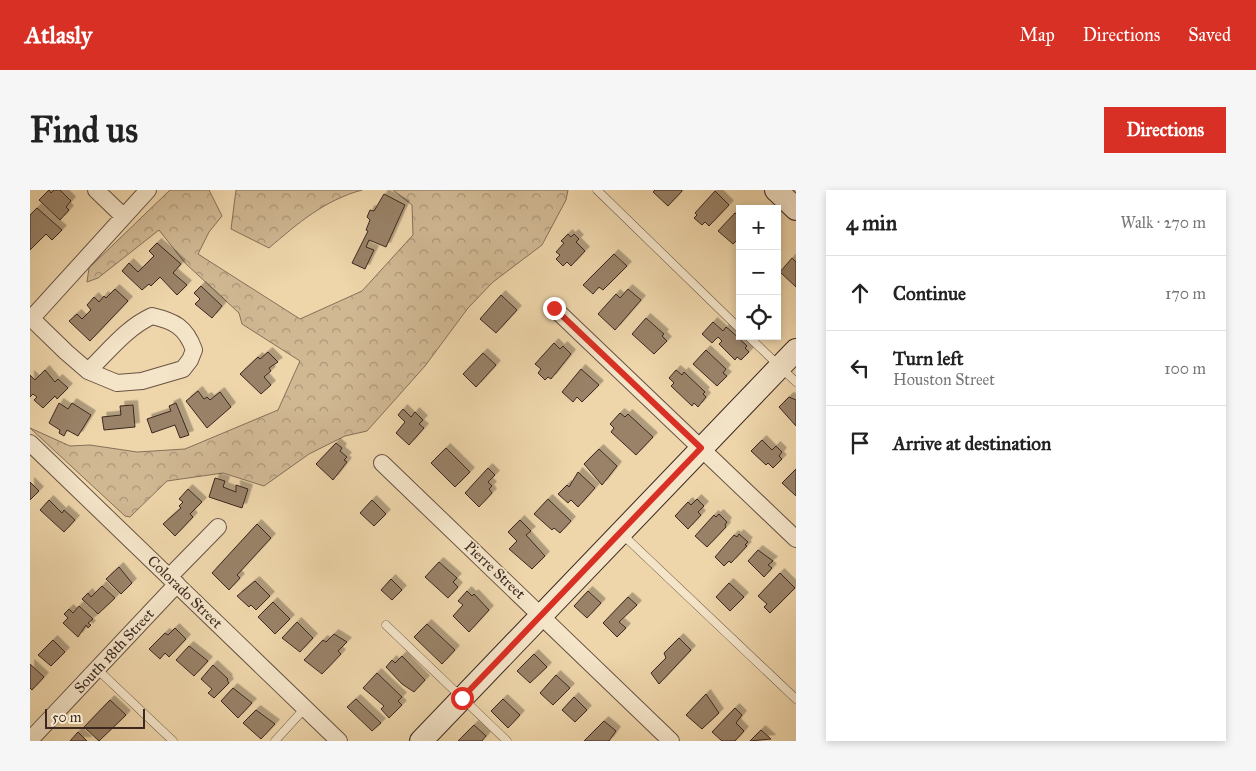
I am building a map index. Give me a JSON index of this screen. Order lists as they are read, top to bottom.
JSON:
{
  "streets": {
    "street": ["Pierre Street", "Colorado Street", "South 18th Street"]
  },
  "crossings": [
    ["Colorado Street", "South 18th Street"]
  ],
  "scale_bar": "50 m",
  "page": {
    "header": "Atlasly",
    "nav": ["Map", "Directions", "Saved"],
    "buttons": "Directions",
    "title": "Find us",
    "heading": ["4 min", "Walk · 270 m"],
    "map_buttons": ["+", "−"],
    "list": [
      ["Continue", "170 m"],
      ["Turn left", "Houston Street", "100 m"],
      "Arrive at destination"
    ],
    "scale": "50 m"
  }
}
